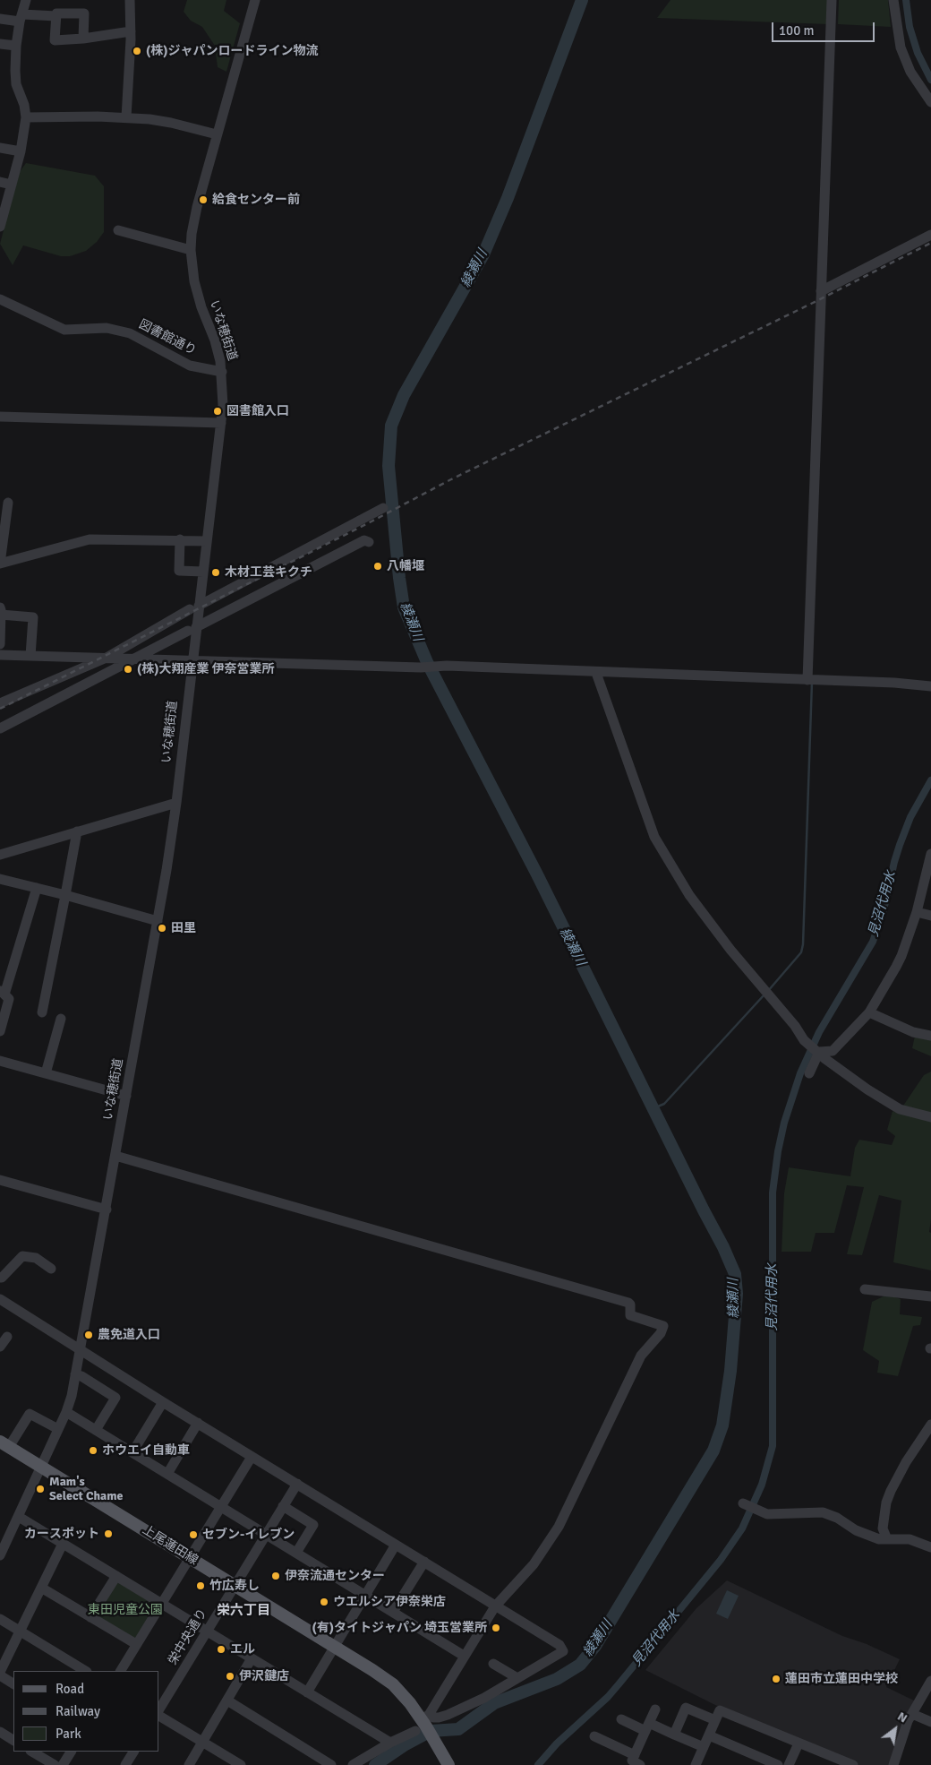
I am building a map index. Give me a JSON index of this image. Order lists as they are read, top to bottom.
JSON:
{
  "streets": {
    "main road": ["上尾蓮田線"],
    "street": ["いな穂街道", "図書館通り", "栄中央通り"]
  },
  "crossings": [
    ["いな穂街道", "図書館通り"],
    ["いな穂街道", "上尾蓮田線"],
    ["上尾蓮田線", "栄中央通り"]
  ],
  "districts": ["栄六丁目"],
  "water": ["綾瀬川", "見沼代用水"],
  "parks": ["東田児童公園"],
  "places": [
    "(株)ジャパンロードライン物流",
    "給食センター前",
    "図書館入口",
    "八幡堰",
    "木材工芸キクチ",
    "(株)大翔産業 伊奈営業所",
    "田里",
    "農免道入口",
    "ホウエイ自動車",
    "Mam's Select Chame",
    "カースポット",
    "セブン-イレブン",
    "伊奈流通センター",
    "竹広寿し",
    "ウエルシア伊奈栄店",
    "(有)タイトジャパン 埼玉営業所",
    "エル",
    "伊沢鍵店",
    "蓮田市立蓮田中学校"
  ],
  "legend": ["Road", "Railway", "Park"],
  "scale_bar": "100 m",
  "north": "top right"
}
